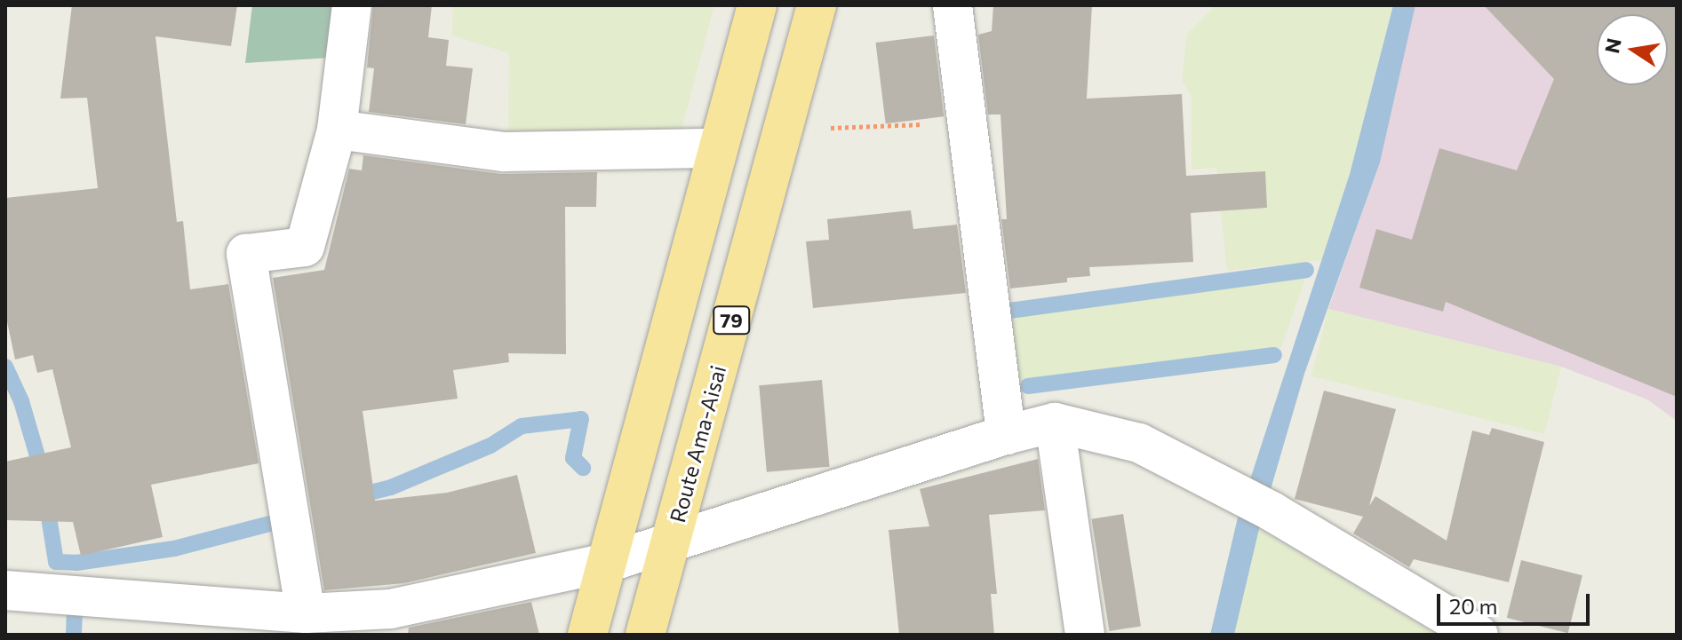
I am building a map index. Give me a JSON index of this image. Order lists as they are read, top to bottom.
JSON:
{
  "streets": {
    "main road": ["79", "Route Ama-Aisai"]
  },
  "scale_bar": "20 m",
  "north": "left"
}
